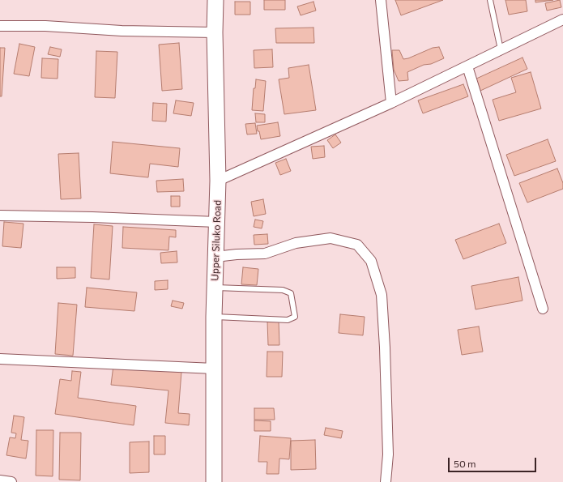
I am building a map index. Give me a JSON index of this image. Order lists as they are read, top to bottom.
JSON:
{
  "streets": {
    "main road": ["Upper Siluko Road"]
  },
  "scale_bar": "50 m"
}
